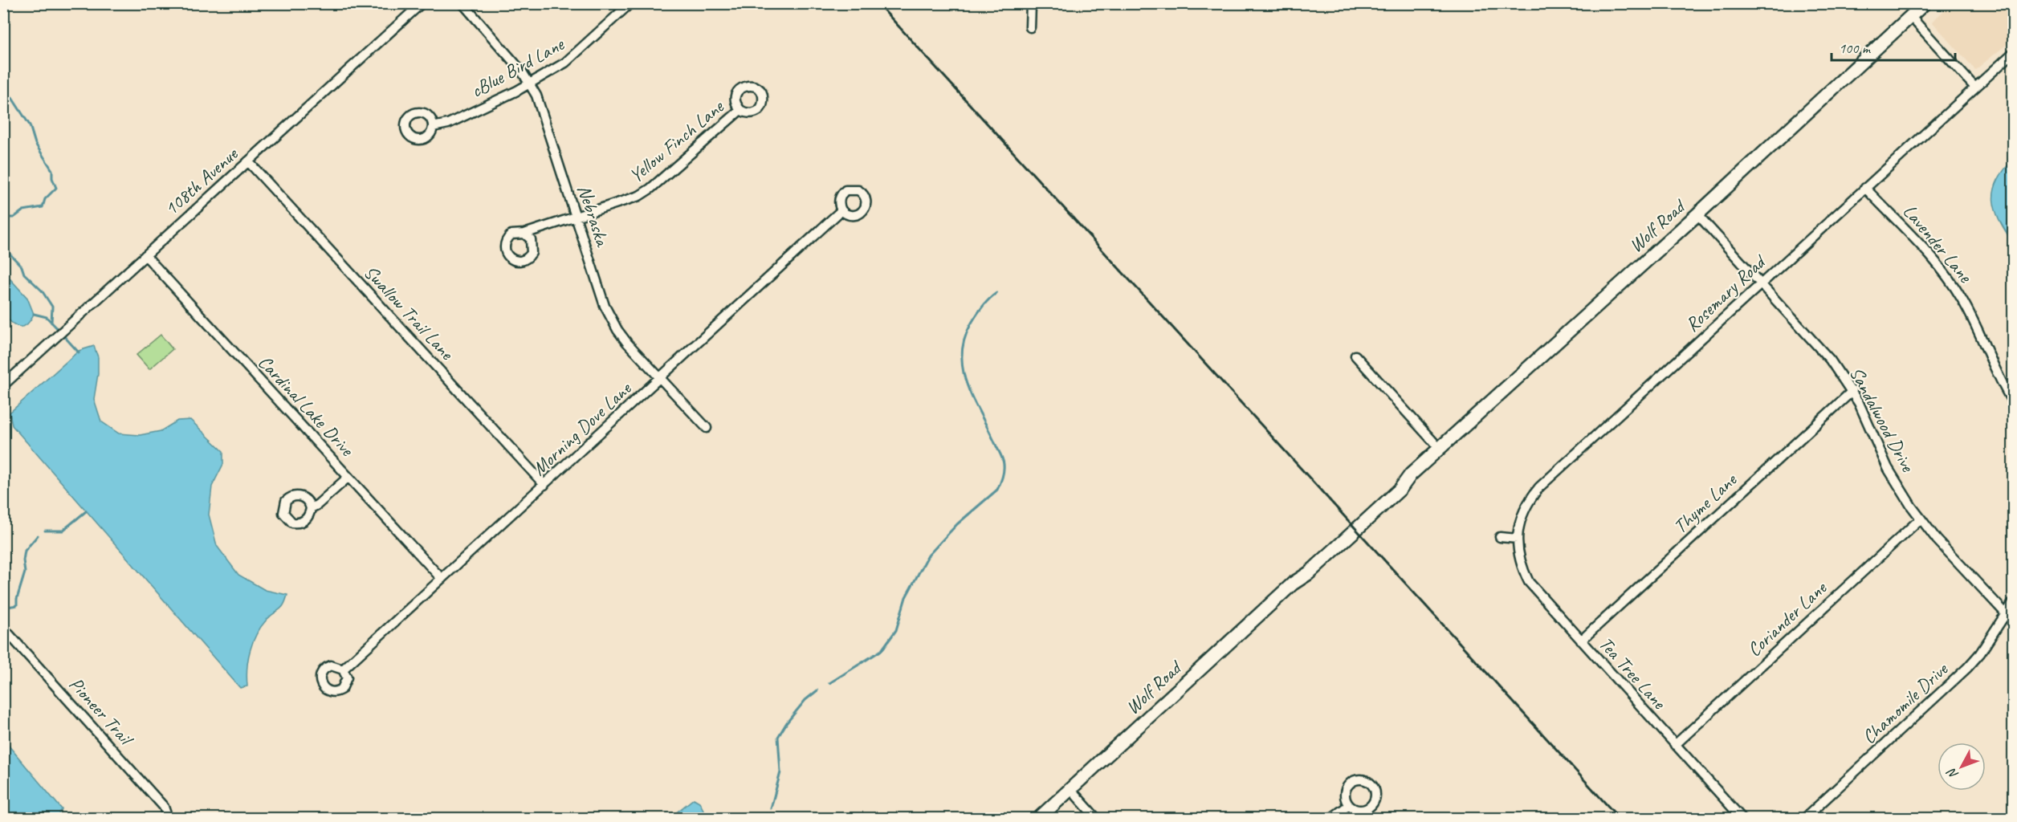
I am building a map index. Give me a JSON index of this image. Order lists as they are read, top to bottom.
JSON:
{
  "streets": {
    "main road": ["Wolf Road"],
    "street": [
      "cBlue Bird Lane",
      "Yellow Finch Lane",
      "108th Avenue",
      "Nebraska",
      "Lavender Lane",
      "Rosemary Road",
      "Swallow Trail Lane",
      "Cardinal Lake Drive",
      "Sandalwood Drive",
      "Morning Dove Lane",
      "Thyme Lane",
      "Coriander Lane",
      "Tea Tree Lane",
      "Chamomile Drive",
      "Pioneer Trail"
    ]
  },
  "crossings": [
    ["cBlue Bird Lane", "Nebraska"],
    ["Yellow Finch Lane", "Nebraska"],
    ["108th Avenue", "Swallow Trail Lane"],
    ["108th Avenue", "Cardinal Lake Drive"],
    ["Nebraska", "Morning Dove Lane"],
    ["Wolf Road", "Sandalwood Drive"],
    ["Lavender Lane", "Rosemary Road"],
    ["Rosemary Road", "Sandalwood Drive"],
    ["Rosemary Road", "Tea Tree Lane"],
    ["Swallow Trail Lane", "Morning Dove Lane"],
    ["Cardinal Lake Drive", "Morning Dove Lane"],
    ["Sandalwood Drive", "Thyme Lane"],
    ["Sandalwood Drive", "Coriander Lane"],
    ["Sandalwood Drive", "Chamomile Drive"],
    ["Thyme Lane", "Tea Tree Lane"],
    ["Coriander Lane", "Tea Tree Lane"]
  ],
  "scale_bar": "100 m",
  "north": "bottom left"
}
